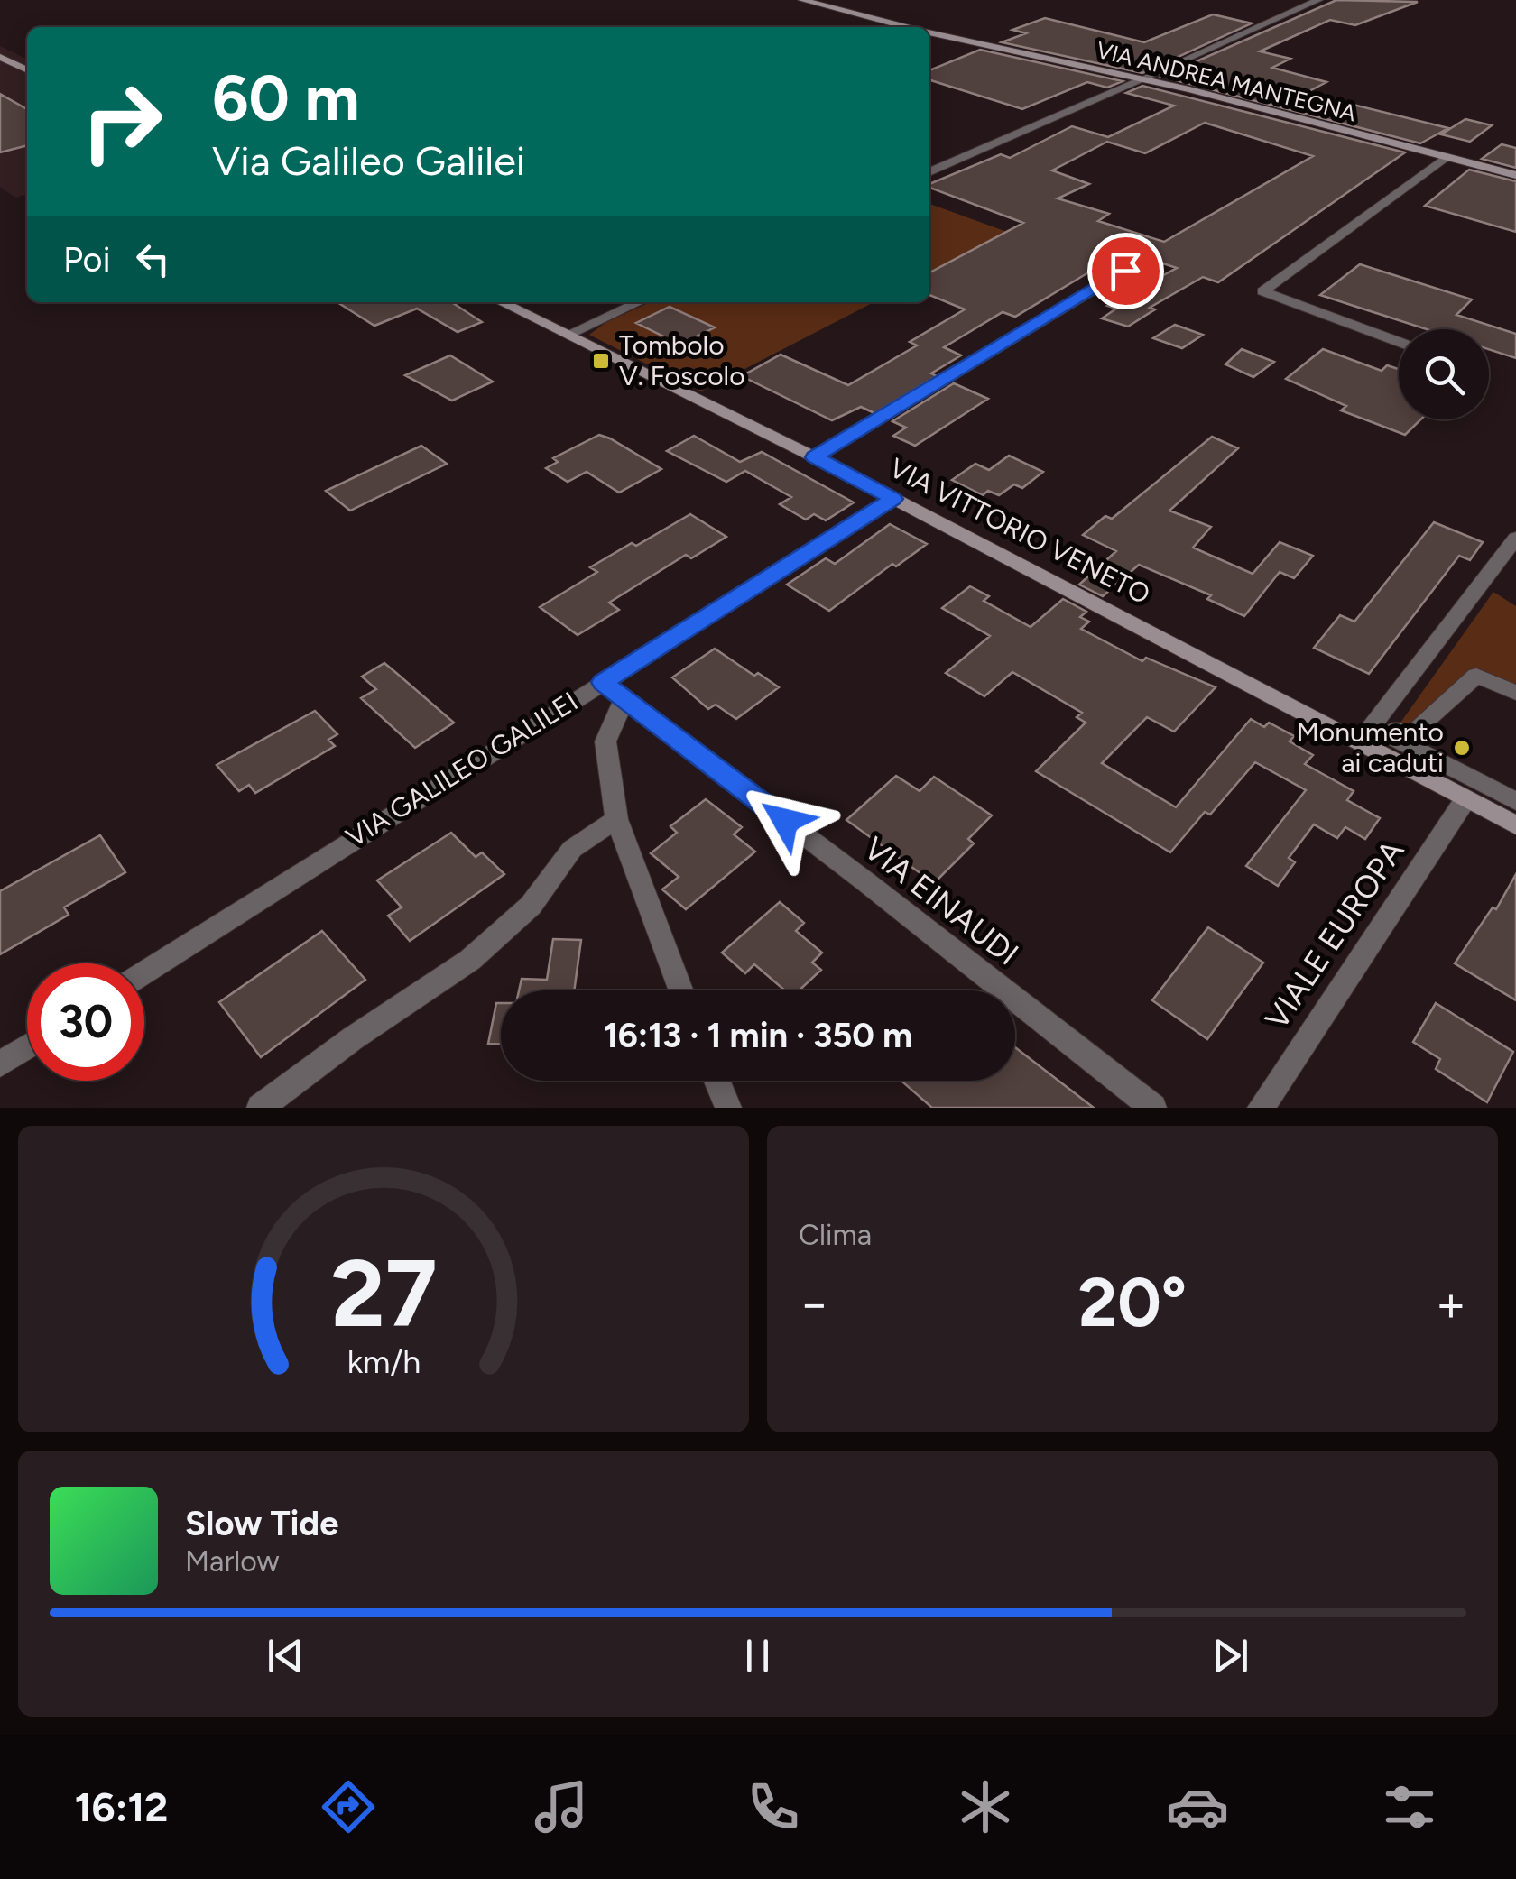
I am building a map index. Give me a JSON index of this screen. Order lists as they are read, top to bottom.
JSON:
{
  "streets": {
    "main road": ["VIA ANDREA MANTEGNA", "VIA VITTORIO VENETO"],
    "street": ["VIA GALILEO GALILEI", "VIA EINAUDI", "VIALE EUROPA"]
  },
  "crossings": [
    ["VIA VITTORIO VENETO", "VIA GALILEO GALILEI"],
    ["VIA VITTORIO VENETO", "VIALE EUROPA"],
    ["VIA GALILEO GALILEI", "VIA EINAUDI"]
  ],
  "places": {
    "transit": ["Tombolo V. Foscolo"],
    "other": ["Monumento ai caduti"]
  },
  "page": {
    "turn": ["60 m", "Via Galileo Galilei"],
    "then": "Poi",
    "limit": "30",
    "trip": "16:13 · 1 min · 350 m",
    "tile": "Clima",
    "heat": ["−", "20°", "+"],
    "song": ["Slow Tide", "Marlow"],
    "tabs": "16:12",
    "gauge": ["27", "km/h"]
  }
}
